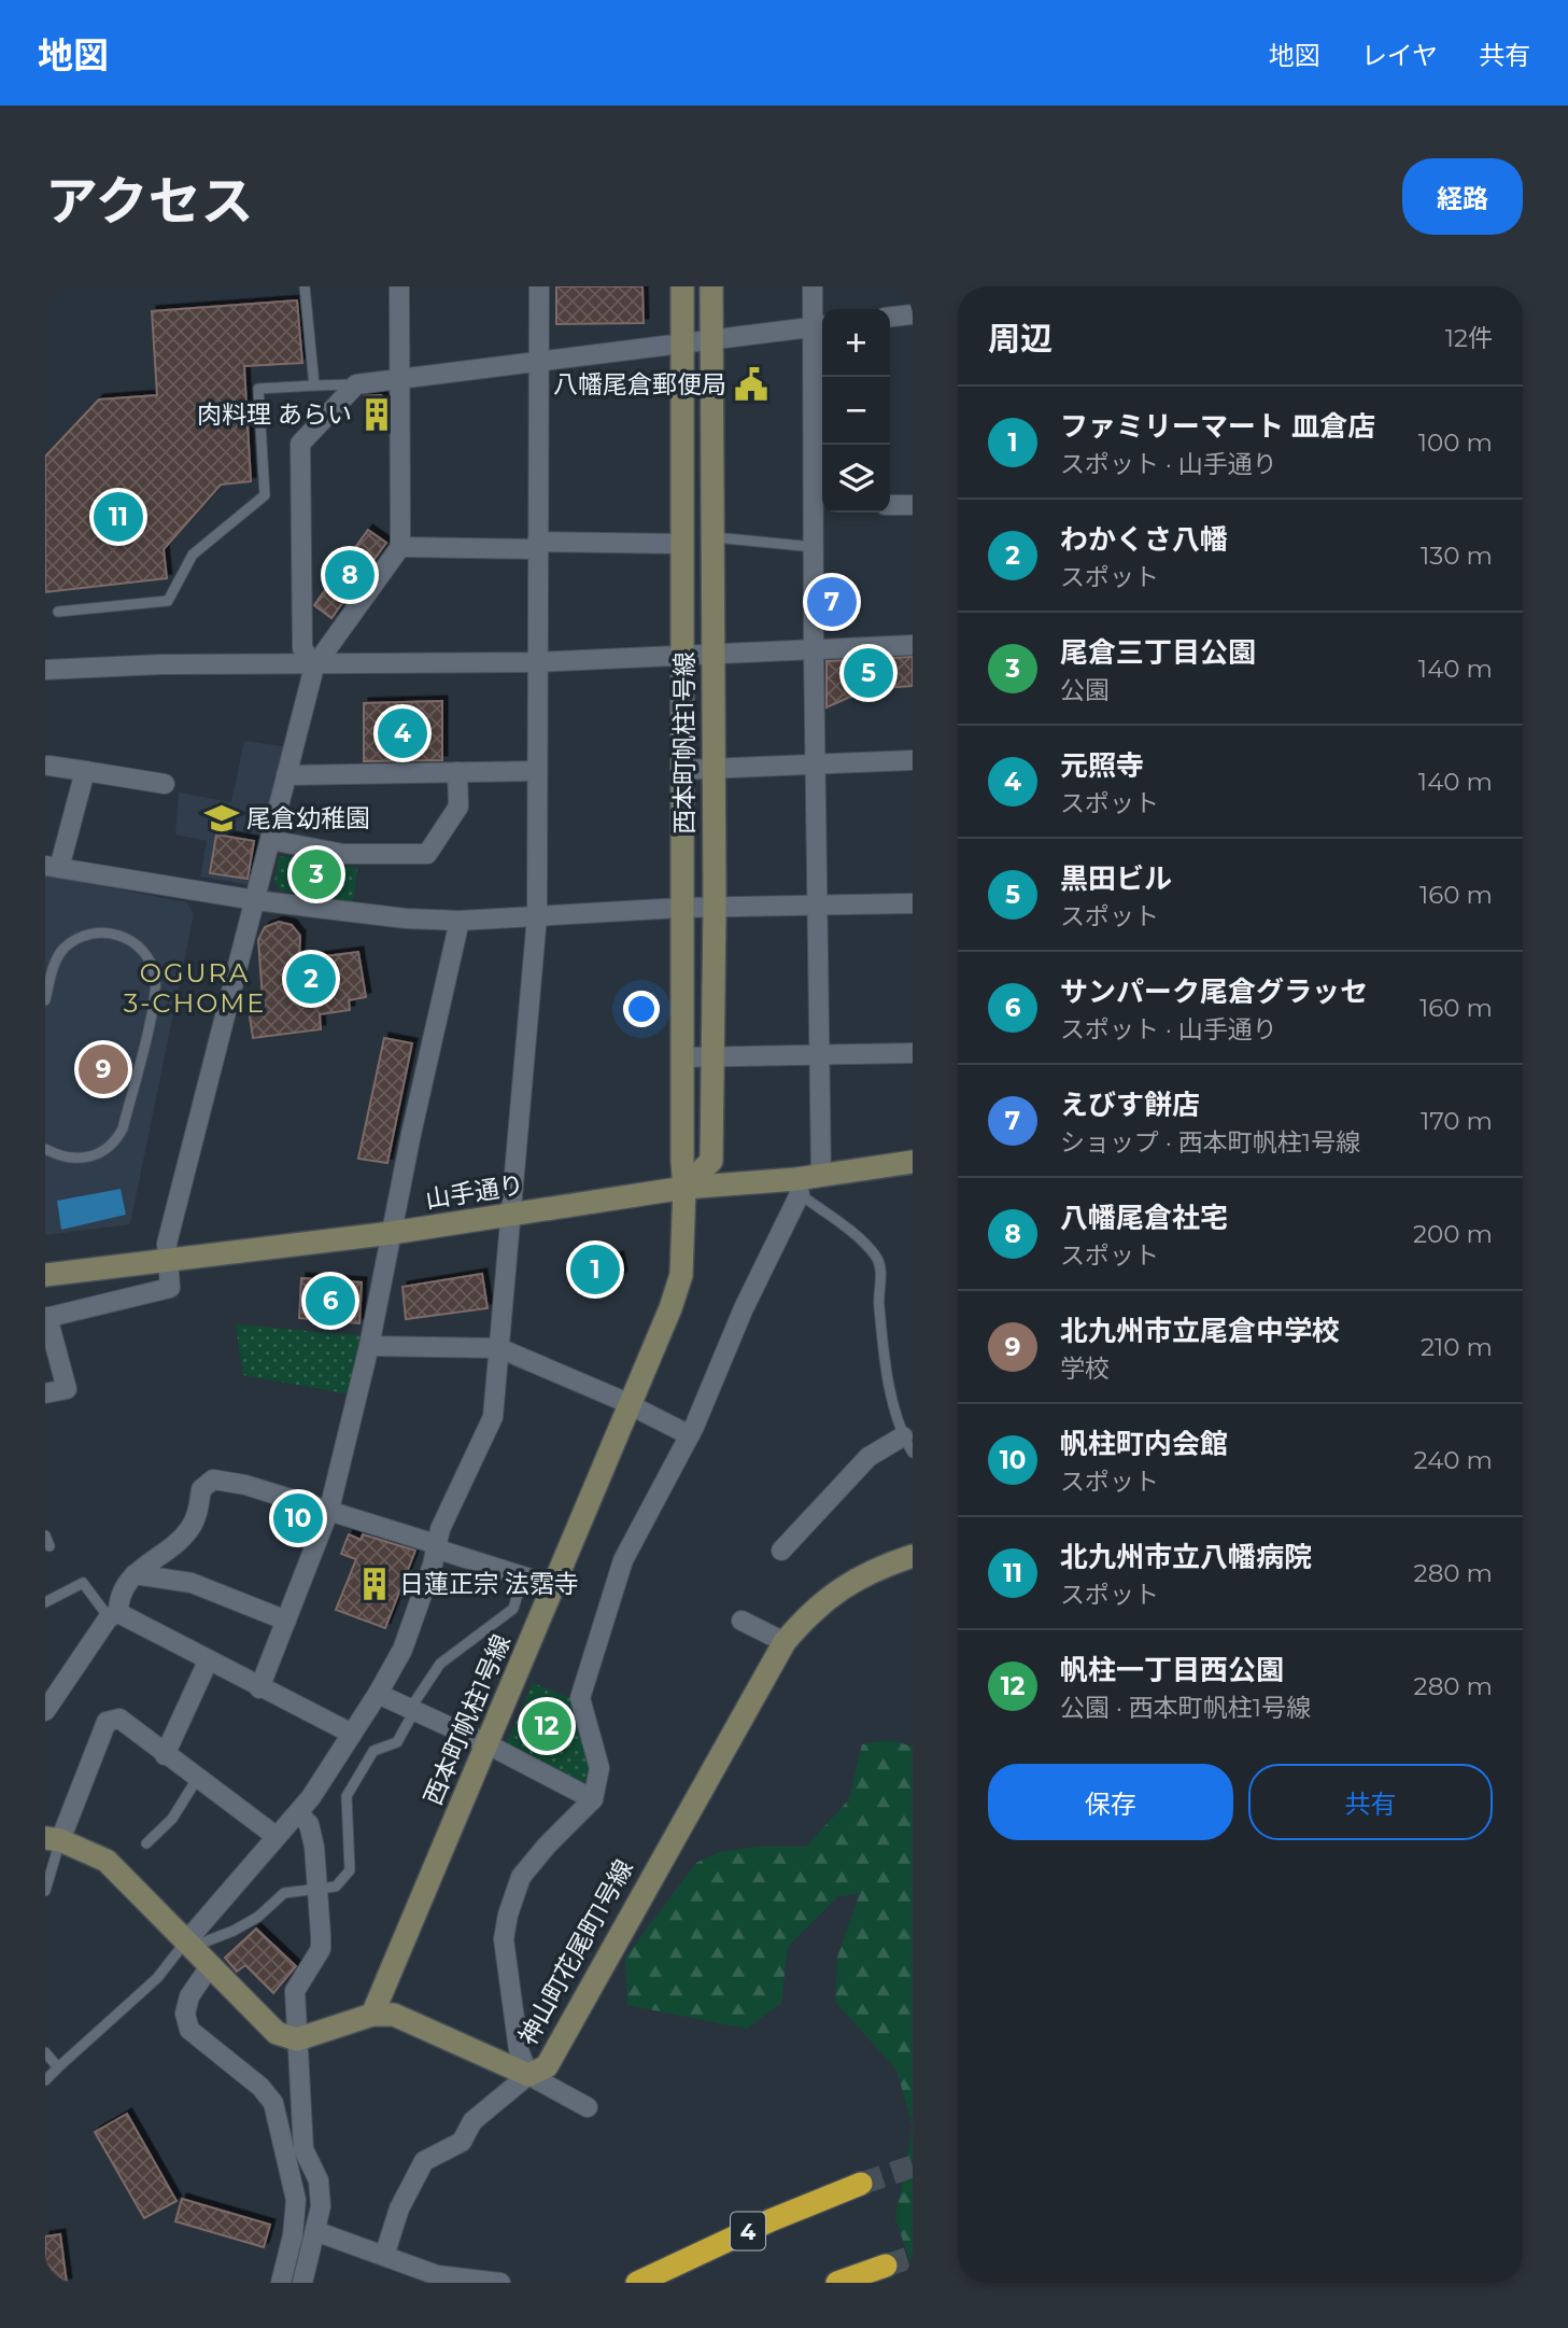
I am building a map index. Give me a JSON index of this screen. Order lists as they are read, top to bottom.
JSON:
{
  "streets": {
    "highway": ["4"],
    "street": ["西本町帆柱1号線", "山手通り", "神山町花尾町1号線"]
  },
  "crossings": [
    ["西本町帆柱1号線", "山手通り"],
    ["西本町帆柱1号線", "神山町花尾町1号線"]
  ],
  "districts": ["OGURA 3-CHOME"],
  "places": {
    "public building": ["八幡尾倉郵便局"],
    "building": ["肉料理 あらい", "日蓮正宗 法霑寺"],
    "school or university": ["尾倉幼稚園"]
  },
  "page": {
    "header": "地図",
    "nav": ["地図", "レイヤ", "共有"],
    "title": "アクセス",
    "buttons": [
      "経路",
      ["保存", "共有"]
    ],
    "heading": ["周辺", "12件"],
    "map_buttons": ["+", "−"],
    "list": [
      {
        "mark": "1",
        "name": "ファミリーマート 皿倉店",
        "note": "スポット · 山手通り",
        "value": "100 m"
      },
      {
        "mark": "2",
        "name": "わかくさ八幡",
        "note": "スポット",
        "value": "130 m"
      },
      {
        "mark": "3",
        "name": "尾倉三丁目公園",
        "note": "公園",
        "value": "140 m"
      },
      {
        "mark": "4",
        "name": "元照寺",
        "note": "スポット",
        "value": "140 m"
      },
      {
        "mark": "5",
        "name": "黒田ビル",
        "note": "スポット",
        "value": "160 m"
      },
      {
        "mark": "6",
        "name": "サンパーク尾倉グラッセ",
        "note": "スポット · 山手通り",
        "value": "160 m"
      },
      {
        "mark": "7",
        "name": "えびす餅店",
        "note": "ショップ · 西本町帆柱1号線",
        "value": "170 m"
      },
      {
        "mark": "8",
        "name": "八幡尾倉社宅",
        "note": "スポット",
        "value": "200 m"
      },
      {
        "mark": "9",
        "name": "北九州市立尾倉中学校",
        "note": "学校",
        "value": "210 m"
      },
      {
        "mark": "10",
        "name": "帆柱町内会館",
        "note": "スポット",
        "value": "240 m"
      },
      {
        "mark": "11",
        "name": "北九州市立八幡病院",
        "note": "スポット",
        "value": "280 m"
      },
      {
        "mark": "12",
        "name": "帆柱一丁目西公園",
        "note": "公園 · 西本町帆柱1号線",
        "value": "280 m"
      }
    ],
    "pins": [
      "11",
      "8",
      "7",
      "5",
      "4",
      "3",
      "2",
      "9",
      "1",
      "6",
      "10",
      "12"
    ]
  }
}
